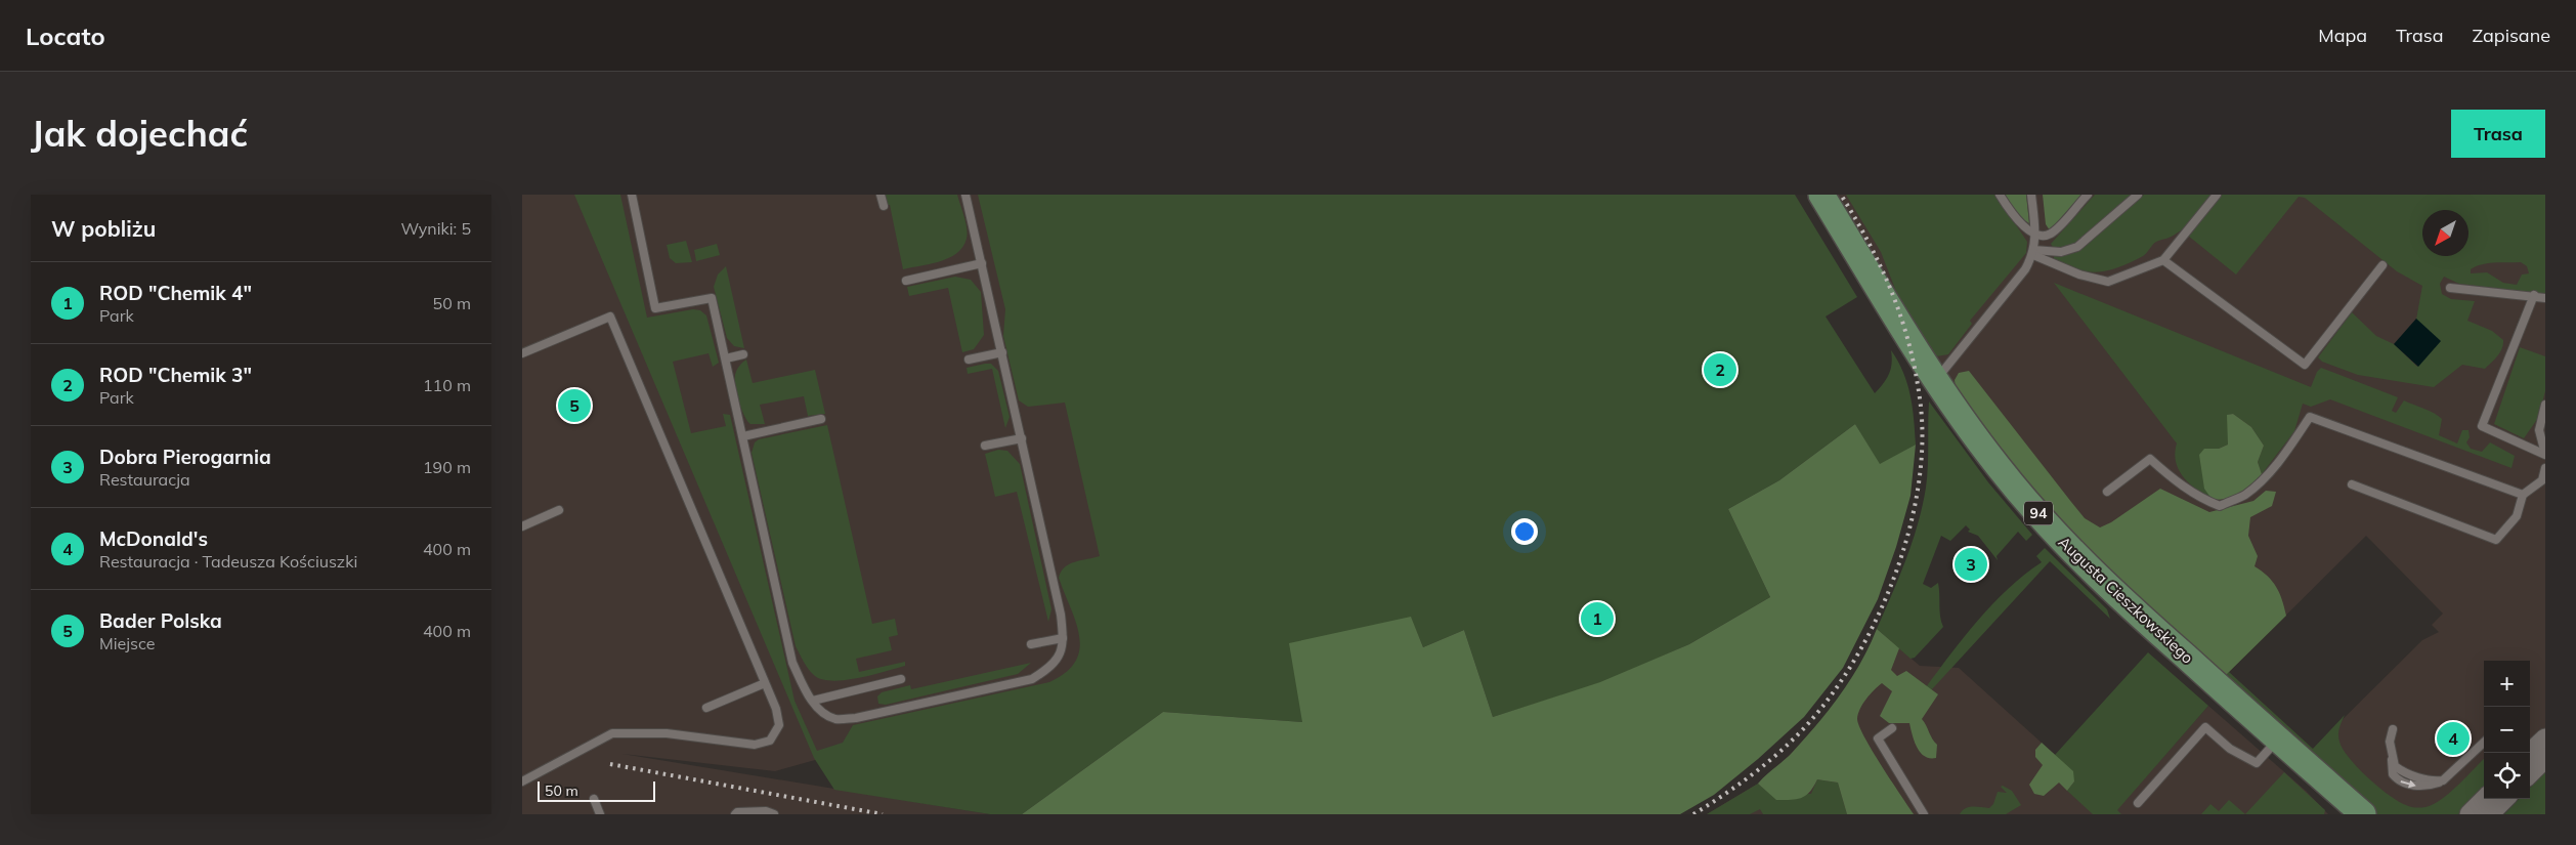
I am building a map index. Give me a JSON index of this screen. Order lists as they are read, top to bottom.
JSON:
{
  "streets": {
    "main road": ["94", "Augusta Cieszkowskiego"]
  },
  "scale_bar": "50 m",
  "north": "bottom left",
  "page": {
    "header": "Locato",
    "nav": ["Mapa", "Trasa", "Zapisane"],
    "buttons": "Trasa",
    "title": "Jak dojechać",
    "heading": ["W pobliżu", "Wyniki: 5"],
    "list": [
      {
        "mark": "1",
        "name": "ROD \"Chemik 4\"",
        "note": "Park",
        "value": "50 m"
      },
      {
        "mark": "2",
        "name": "ROD \"Chemik 3\"",
        "note": "Park",
        "value": "110 m"
      },
      {
        "mark": "3",
        "name": "Dobra Pierogarnia",
        "note": "Restauracja",
        "value": "190 m"
      },
      {
        "mark": "4",
        "name": "McDonald's",
        "note": "Restauracja · Tadeusza Kościuszki",
        "value": "400 m"
      },
      {
        "mark": "5",
        "name": "Bader Polska",
        "note": "Miejsce",
        "value": "400 m"
      }
    ],
    "pins": [
      "2",
      "5",
      "3",
      "1",
      "4"
    ],
    "map_buttons": ["+", "−"],
    "scale": "50 m"
  }
}
